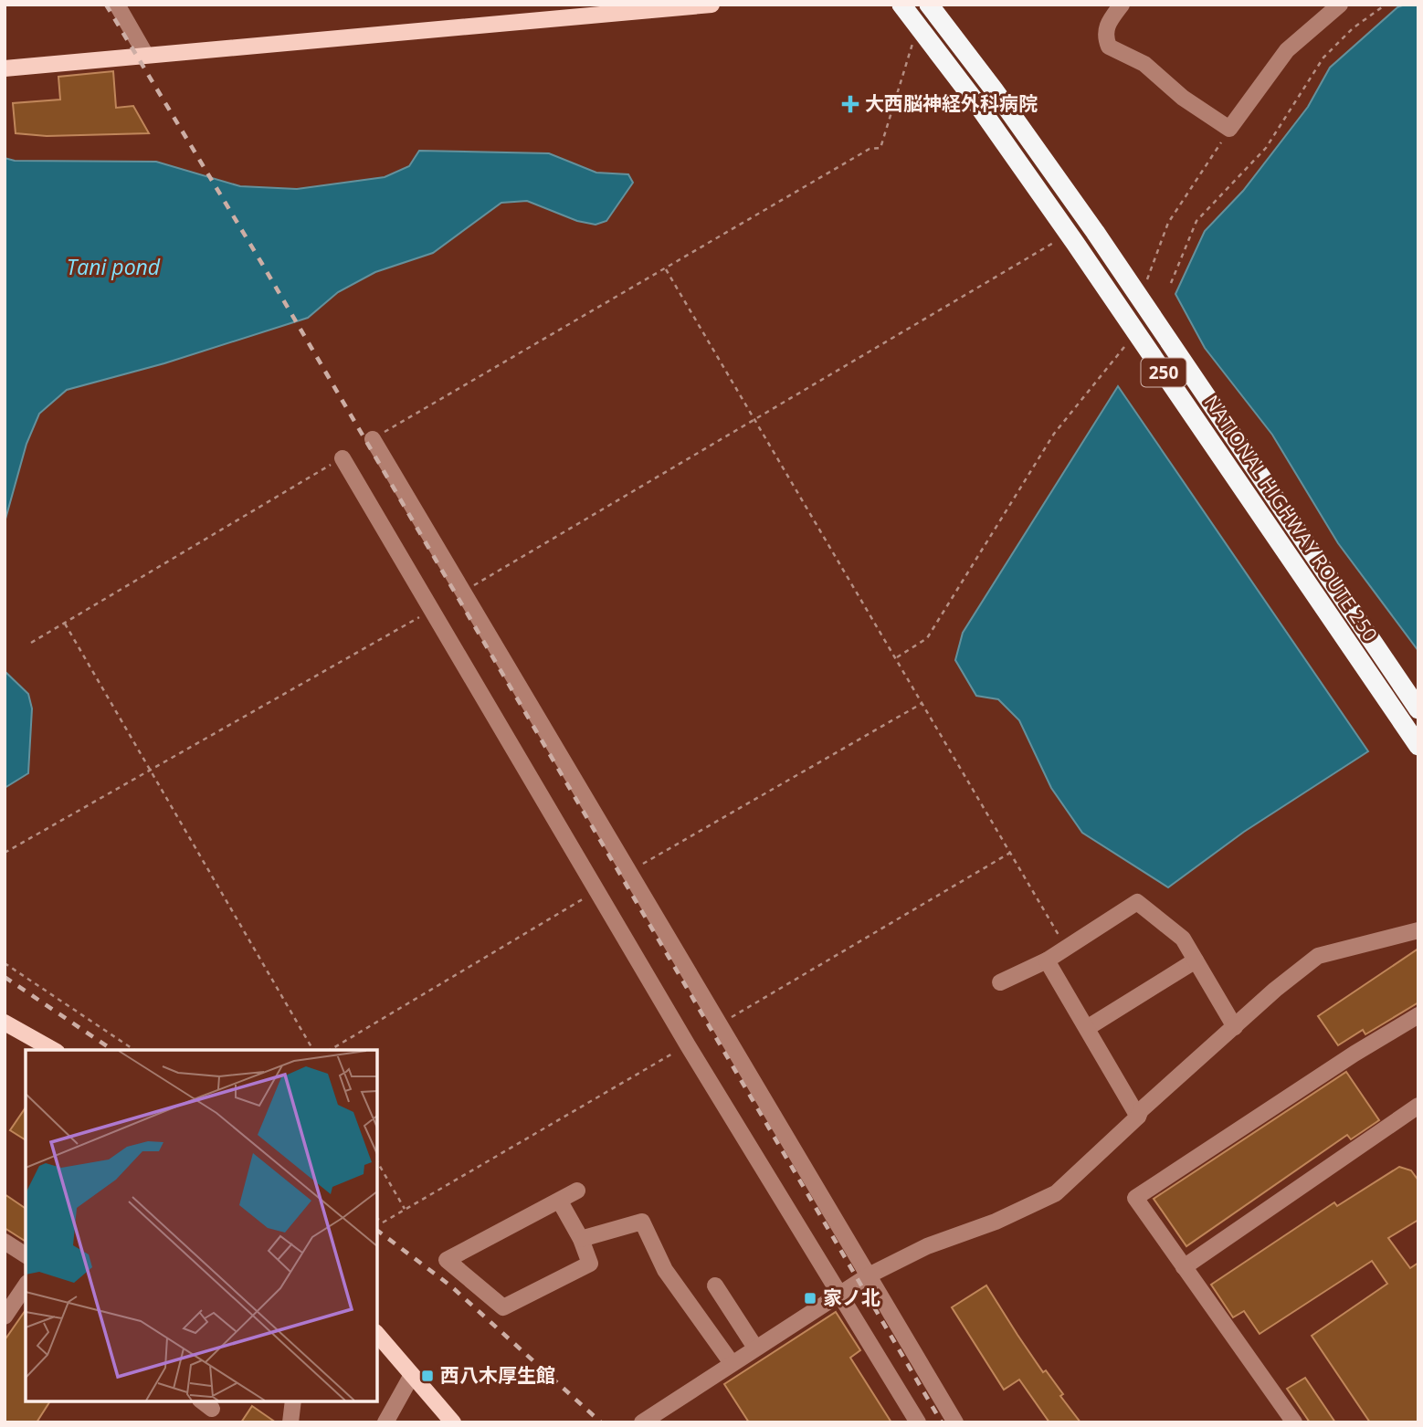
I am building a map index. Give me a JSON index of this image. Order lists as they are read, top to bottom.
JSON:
{
  "streets": {
    "highway": ["250", "NATIONAL HIGHWAY ROUTE 250"]
  },
  "water": ["Tani pond"],
  "places": {
    "health": ["大西脳神経外科病院"],
    "transit": ["家ノ北", "西八木厚生館"]
  }
}
